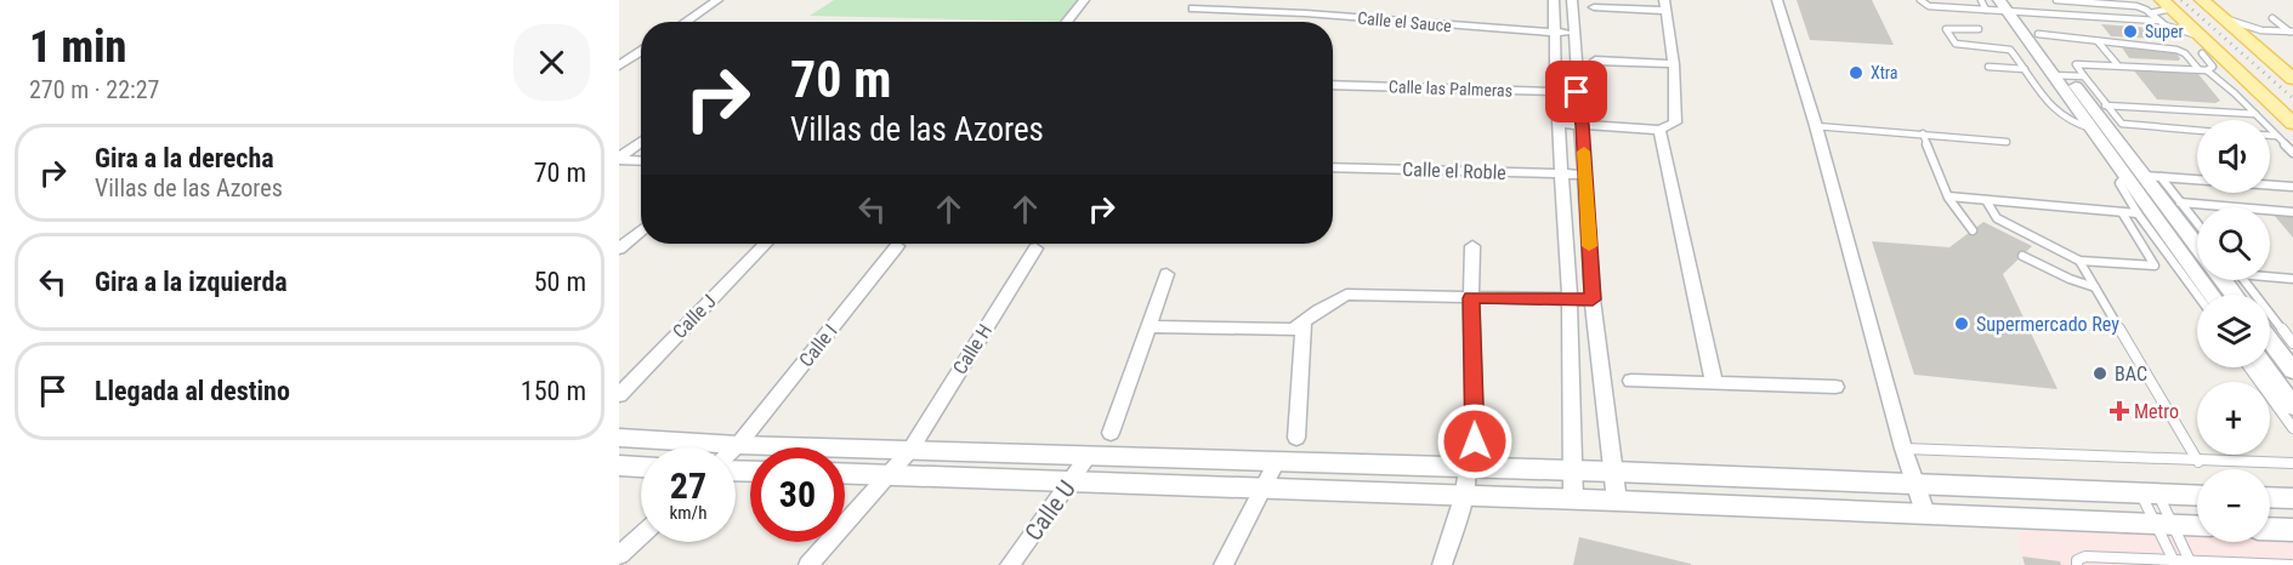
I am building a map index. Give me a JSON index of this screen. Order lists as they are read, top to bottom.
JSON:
{
  "streets": {
    "street": [
      "Calle el Sauce",
      "Calle las Palmeras",
      "Calle el Roble",
      "Calle J",
      "Calle I",
      "Calle H",
      "Calle U"
    ]
  },
  "places": {
    "other": [
      "Super",
      "Xtra",
      "Supermercado Rey",
      "BAC"
    ],
    "health": ["Metro"]
  },
  "page": {
    "heading": ["1 min", "270 m · 22:27"],
    "turn": ["70 m", "Villas de las Azores"],
    "map_buttons": ["+", "−"],
    "list": [
      {
        "name": "Gira a la derecha",
        "note": "Villas de las Azores",
        "value": "70 m"
      },
      {
        "name": "Gira a la izquierda",
        "value": "50 m"
      },
      {
        "name": "Llegada al destino",
        "value": "150 m"
      }
    ],
    "speed": "27 km/h",
    "limit": "30"
  }
}
